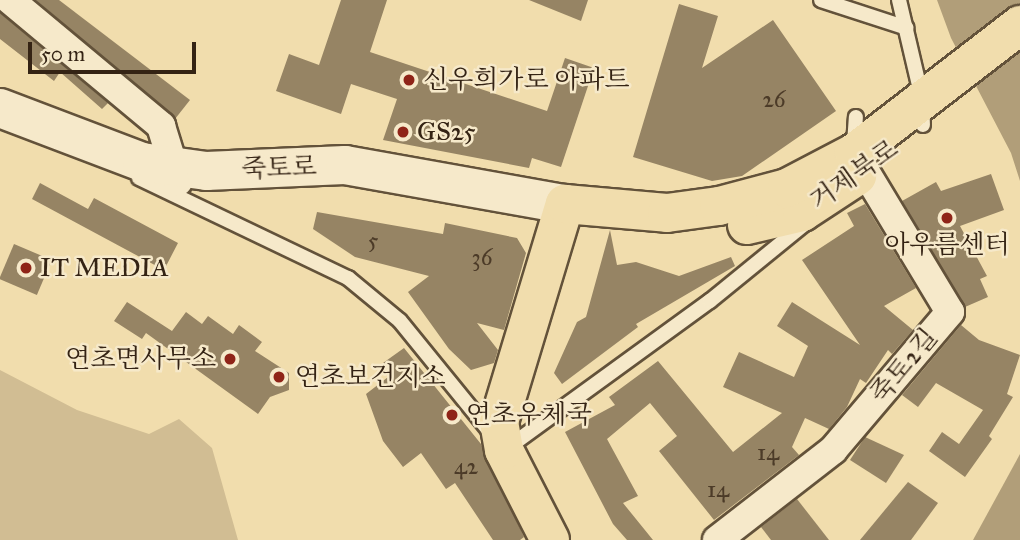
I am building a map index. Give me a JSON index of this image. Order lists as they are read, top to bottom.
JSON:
{
  "streets": {
    "main road": ["거제북로"],
    "street": ["죽토로", "죽토2길"]
  },
  "crossings": [
    ["죽토로", "거제북로"],
    ["거제북로", "죽토2길"]
  ],
  "places": [
    "신우희가로 아파트",
    "GS25",
    "아우름센터",
    "IT MEDIA",
    "연초면사무소",
    "연초보건지소",
    "연초우체국"
  ],
  "house_numbers": [
    "26",
    "5",
    "36",
    "14",
    "42",
    "14"
  ],
  "scale_bar": "50 m"
}
